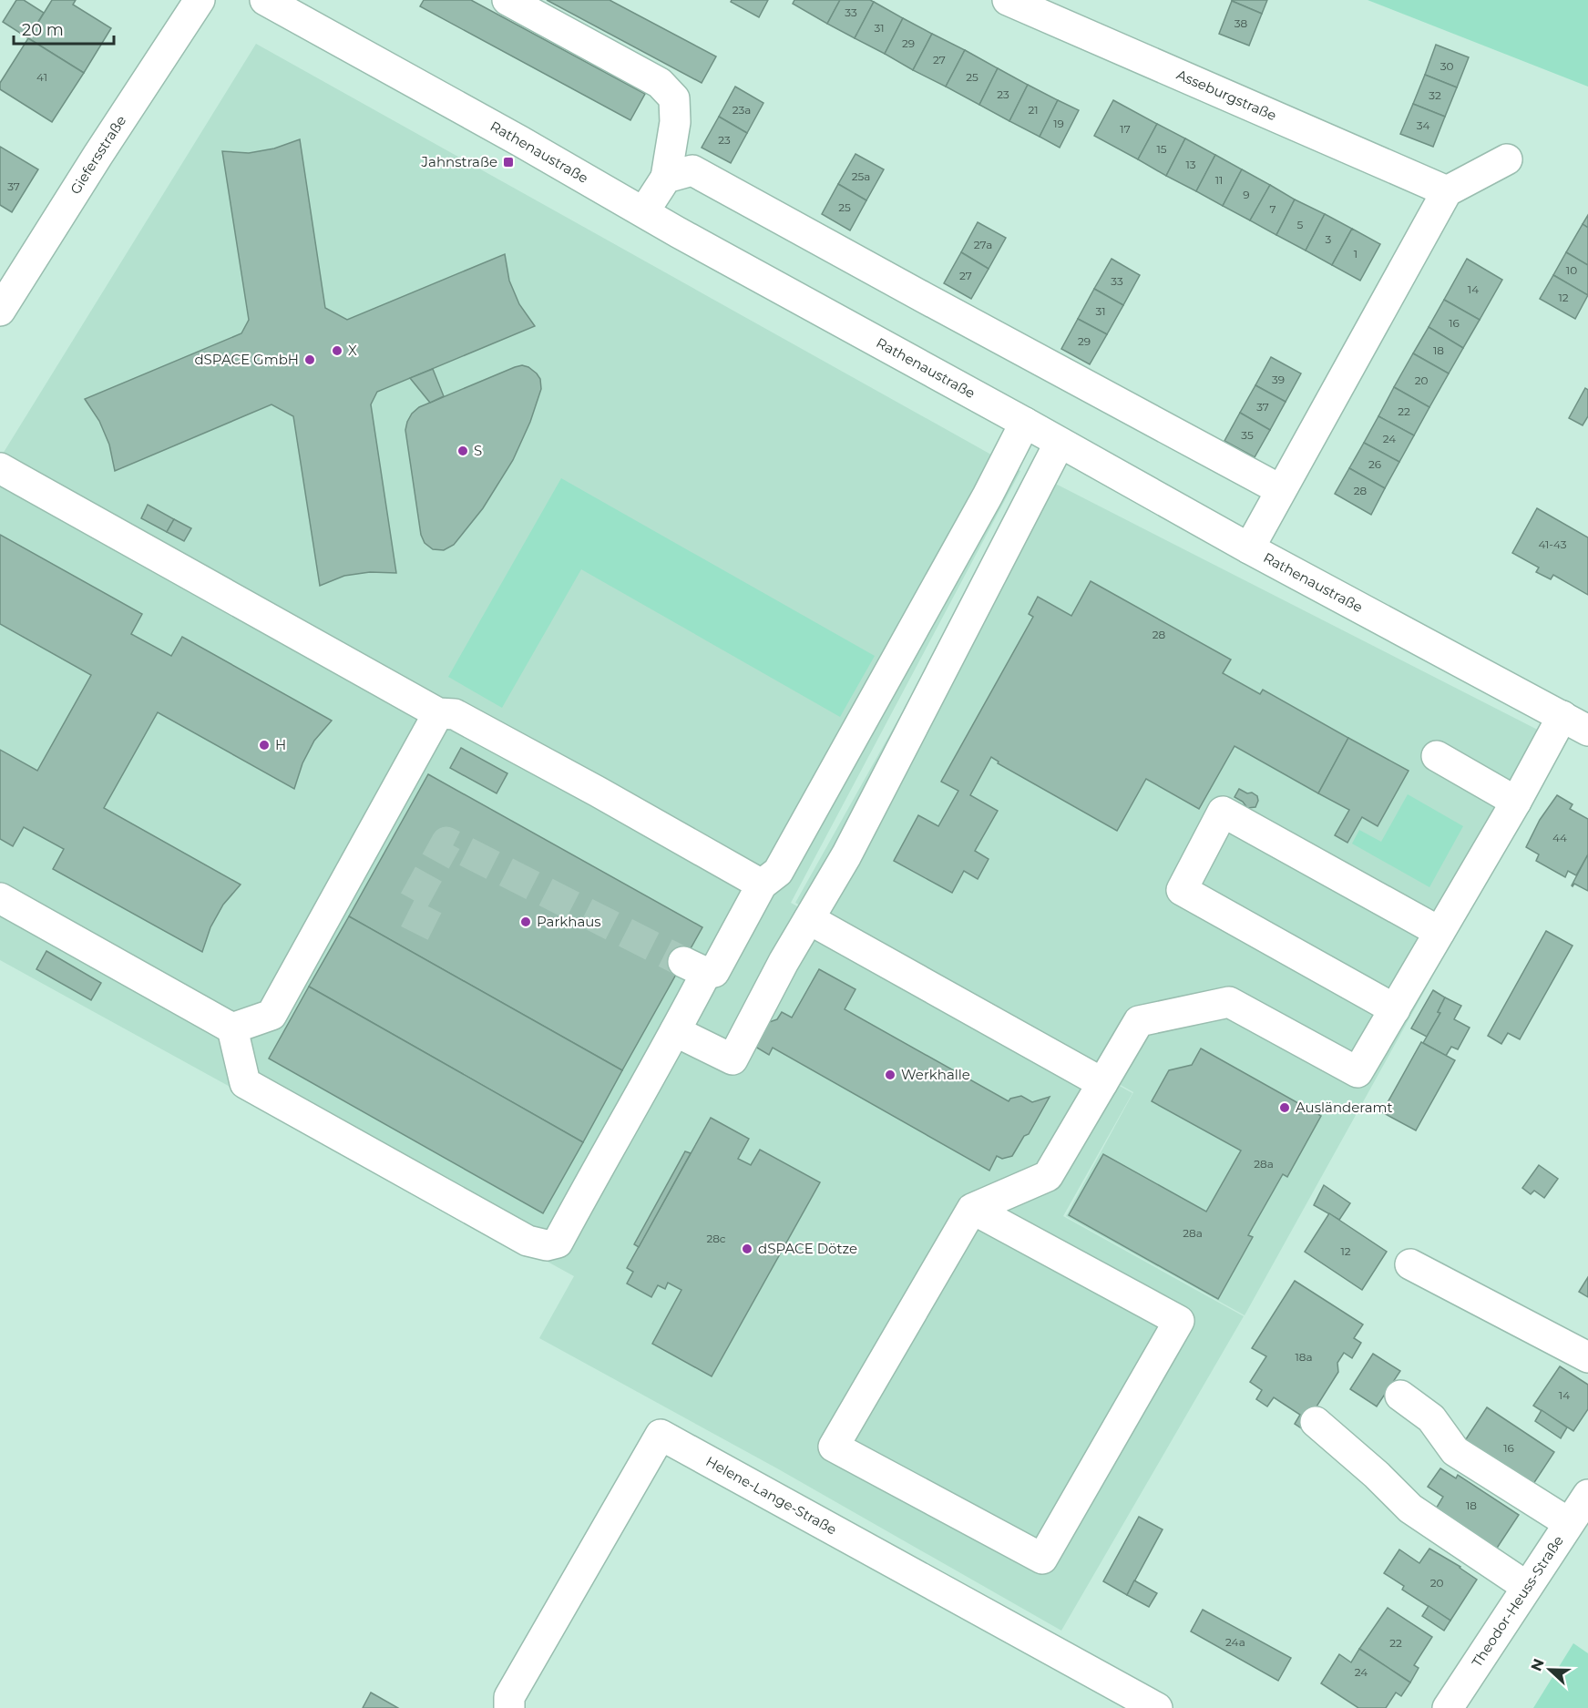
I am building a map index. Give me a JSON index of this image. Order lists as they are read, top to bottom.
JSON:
{
  "streets": {
    "street": [
      "Asseburgstraße",
      "Rathenaustraße",
      "Giefersstraße",
      "Helene-Lange-Straße",
      "Theodor-Heuss-Straße"
    ]
  },
  "places": {
    "transit": ["Jahnstraße"],
    "other": [
      "X",
      "dSPACE GmbH",
      "S",
      "H",
      "Parkhaus",
      "Werkhalle",
      "Ausländeramt",
      "dSPACE Dötze"
    ]
  },
  "house_numbers": [
    "33",
    "38",
    "31",
    "29",
    "27",
    "30",
    "41",
    "25",
    "23",
    "32",
    "23a",
    "21",
    "19",
    "34",
    "17",
    "23",
    "15",
    "13",
    "25a",
    "11",
    "37",
    "9",
    "25",
    "7",
    "5",
    "3",
    "27a",
    "1",
    "10",
    "27",
    "33",
    "14",
    "12",
    "31",
    "16",
    "29",
    "18",
    "39",
    "20",
    "37",
    "22",
    "35",
    "24",
    "26",
    "28",
    "41-43",
    "28",
    "44",
    "28a",
    "28a",
    "28c",
    "12",
    "18a",
    "14",
    "16",
    "18",
    "20",
    "24a",
    "22",
    "24"
  ],
  "scale_bar": "20 m",
  "north": "left"
}
